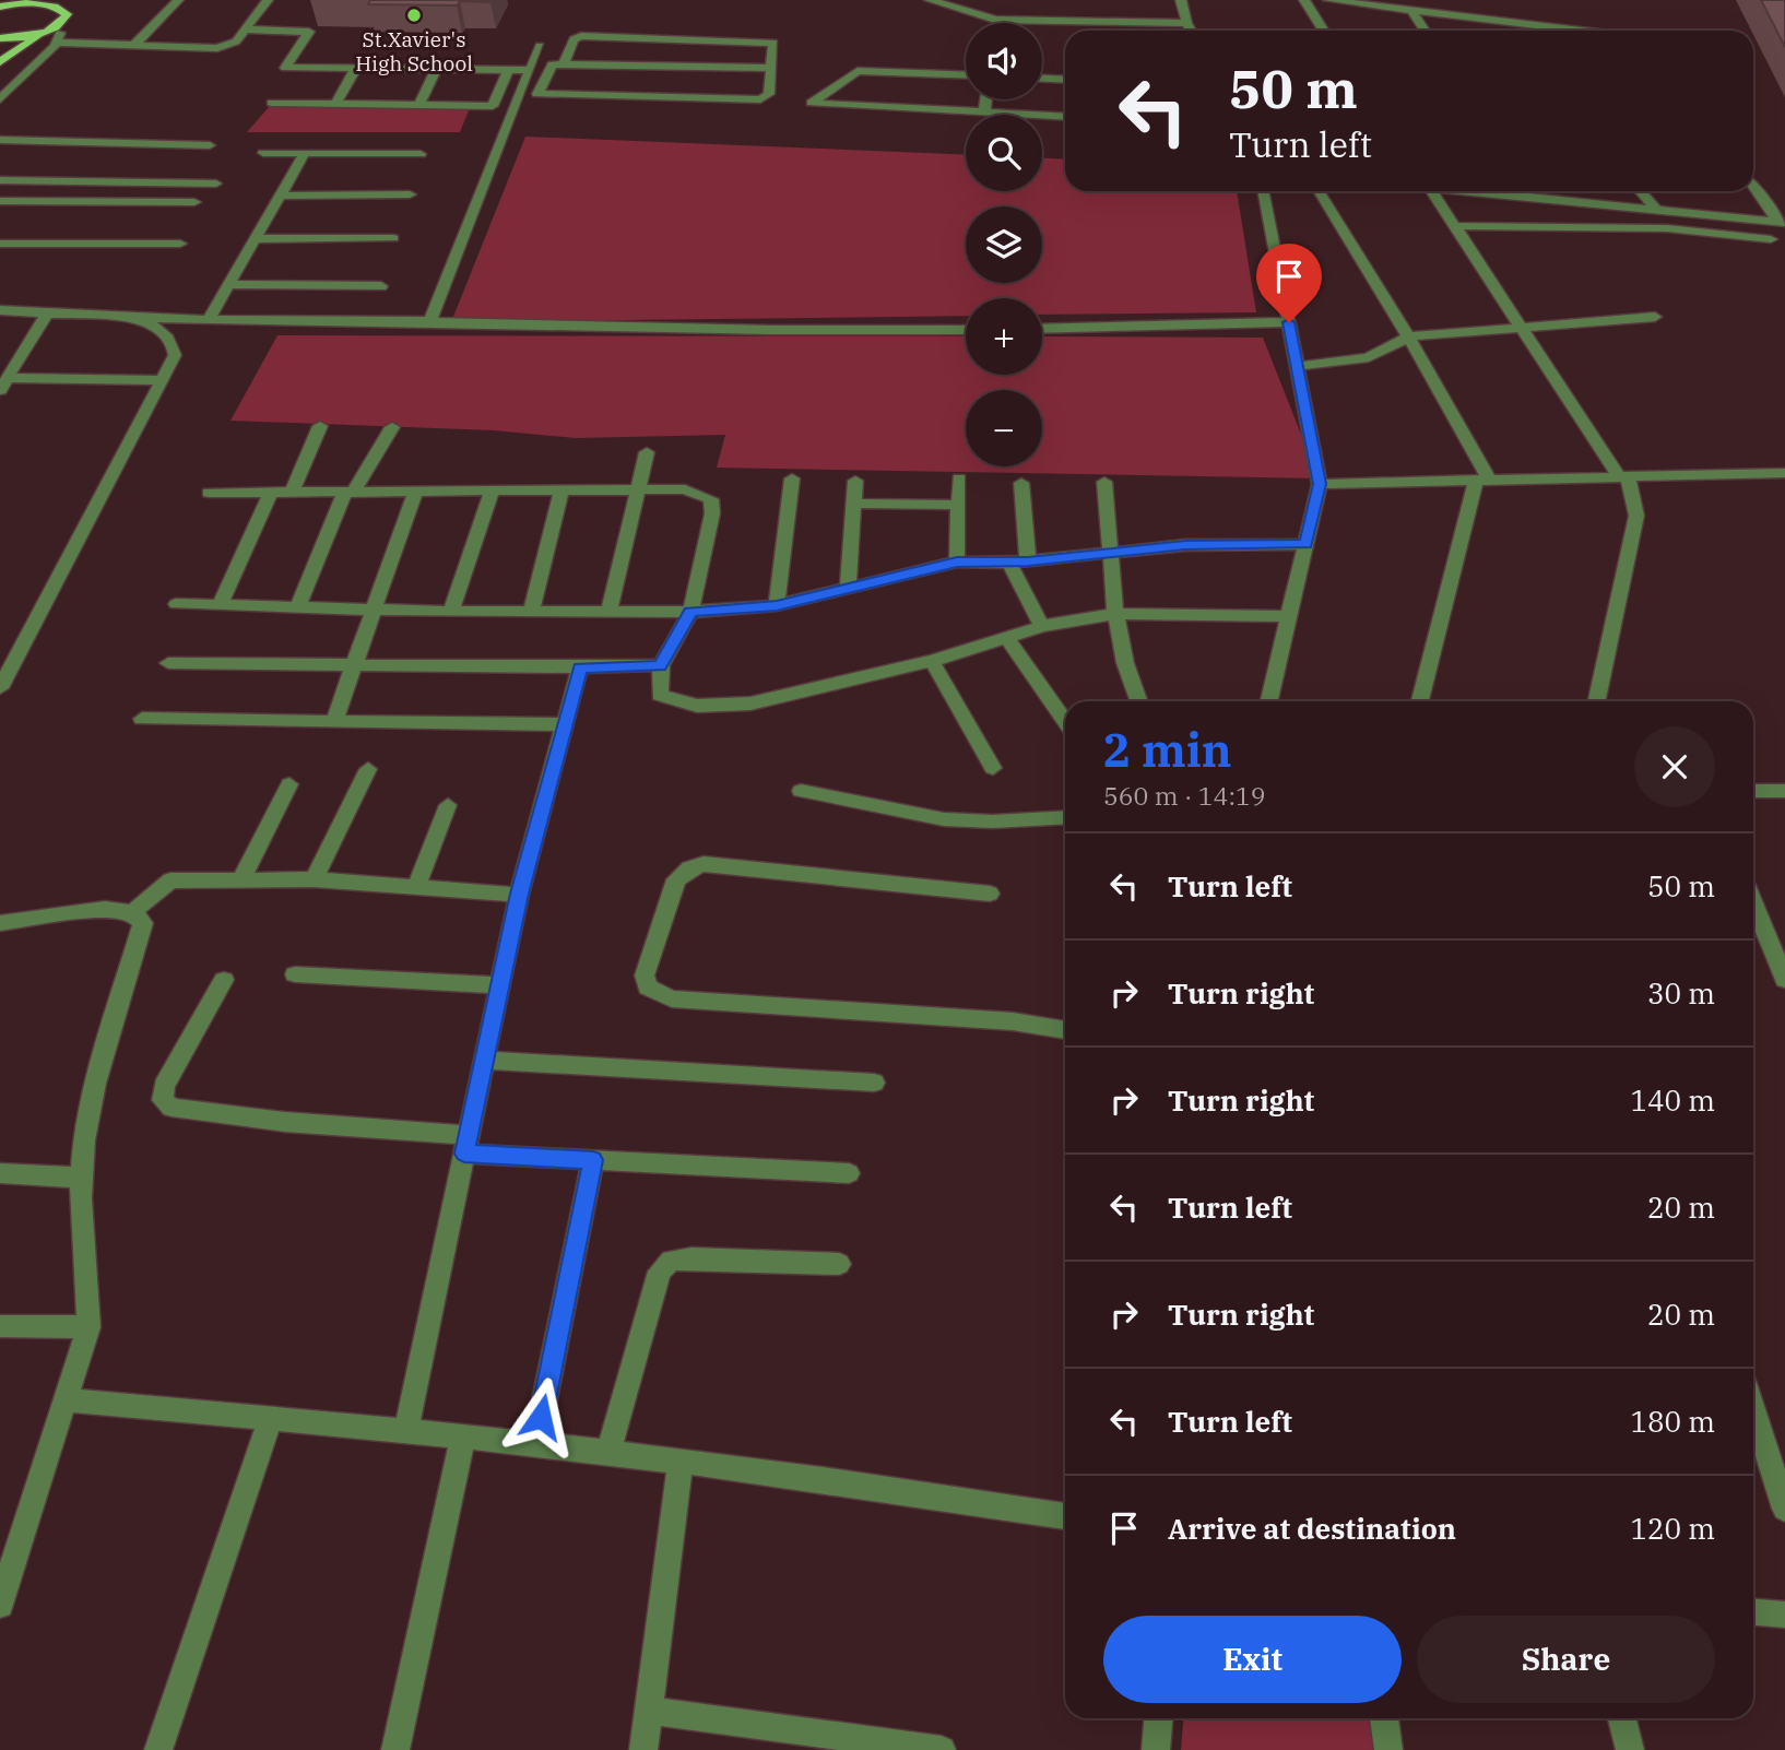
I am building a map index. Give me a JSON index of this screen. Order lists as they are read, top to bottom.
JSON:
{
  "places": ["St.Xavier's High School"],
  "page": {
    "map_buttons": ["+", "−"],
    "turn": ["50 m", "Turn left"],
    "heading": ["2 min", "560 m · 14:19"],
    "list": [
      {
        "name": "Turn left",
        "value": "50 m"
      },
      {
        "name": "Turn right",
        "value": "30 m"
      },
      {
        "name": "Turn right",
        "value": "140 m"
      },
      {
        "name": "Turn left",
        "value": "20 m"
      },
      {
        "name": "Turn right",
        "value": "20 m"
      },
      {
        "name": "Turn left",
        "value": "180 m"
      },
      {
        "name": "Arrive at destination",
        "value": "120 m"
      }
    ],
    "buttons": ["Exit", "Share"]
  }
}
